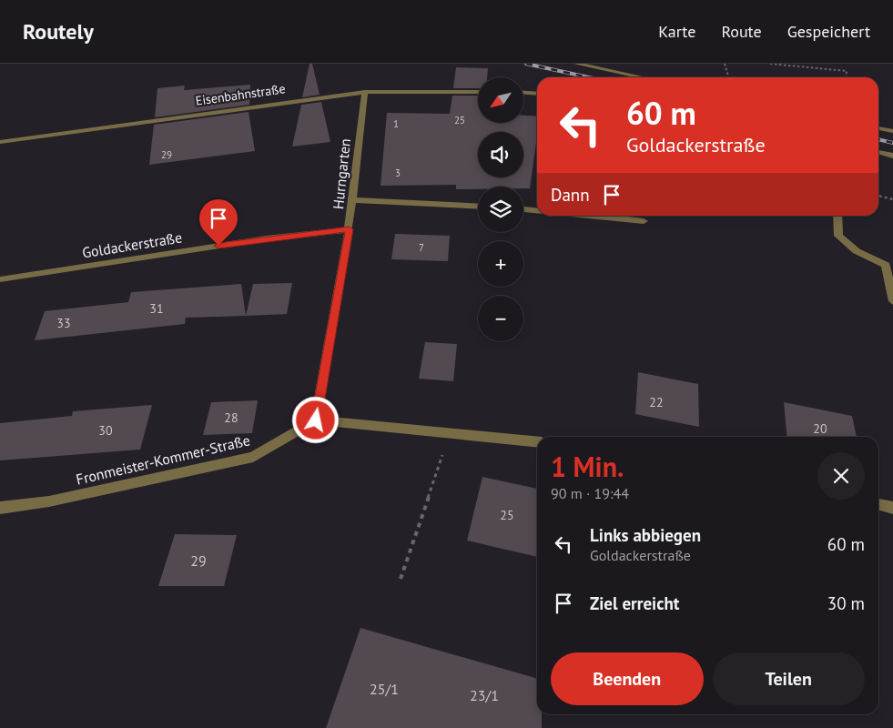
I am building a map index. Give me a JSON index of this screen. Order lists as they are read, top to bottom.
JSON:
{
  "streets": {
    "street": [
      "Eisenbahnstraße",
      "Hurngarten",
      "Goldackerstraße",
      "Fronmeister-Kommer-Straße"
    ]
  },
  "crossings": [
    ["Eisenbahnstraße", "Hurngarten"],
    ["Hurngarten", "Goldackerstraße"],
    ["Hurngarten", "Fronmeister-Kommer-Straße"]
  ],
  "house_numbers": [
    "25",
    "1",
    "29",
    "3",
    "7",
    "31",
    "33",
    "22",
    "28",
    "20",
    "30",
    "25",
    "29",
    "25/1",
    "23/1"
  ],
  "north": "bottom left",
  "page": {
    "header": "Routely",
    "nav": ["Karte", "Route", "Gespeichert"],
    "map_buttons": ["+", "−"],
    "turn": ["60 m", "Goldackerstraße"],
    "then": "Dann",
    "heading": ["1 Min.", "90 m · 19:44"],
    "list": [
      {
        "name": "Links abbiegen",
        "note": "Goldackerstraße",
        "value": "60 m"
      },
      {
        "name": "Ziel erreicht",
        "value": "30 m"
      }
    ],
    "buttons": ["Beenden", "Teilen"]
  }
}
